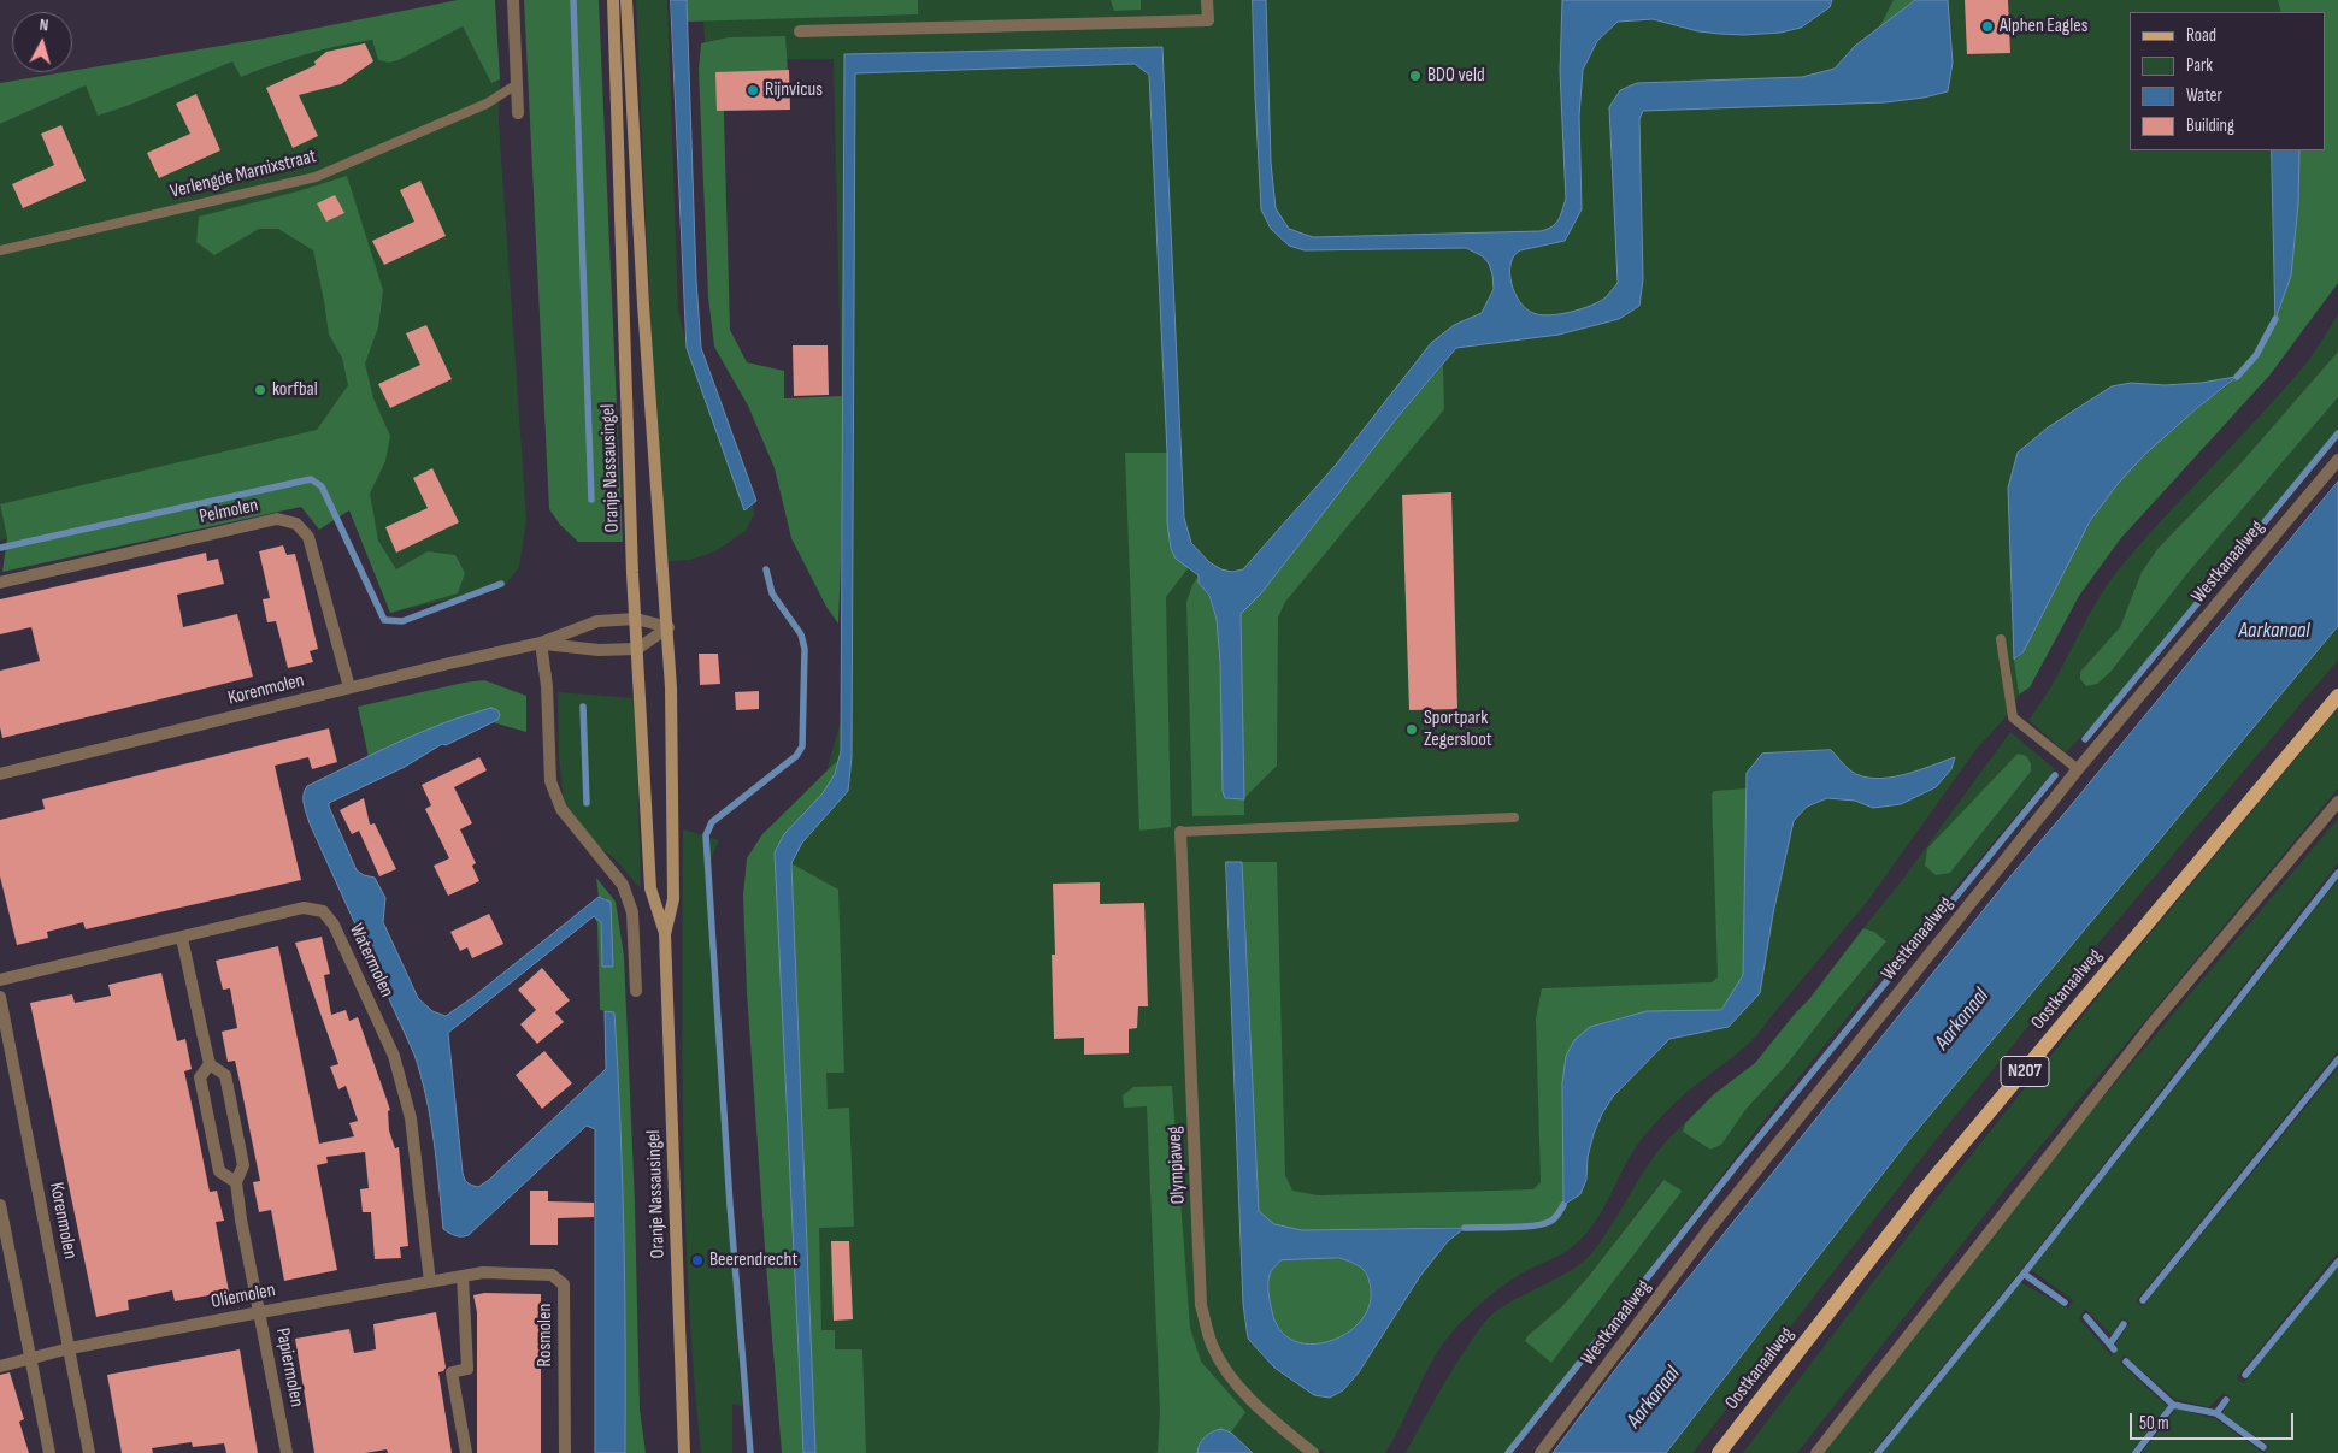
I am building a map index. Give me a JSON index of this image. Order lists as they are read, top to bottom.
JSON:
{
  "streets": {
    "main road": ["Oranje Nassausingel", "Oostkanaalweg", "N207"],
    "street": [
      "Pelmolen",
      "Westkanaalweg",
      "Korenmolen",
      "Watermolen",
      "Olympiaweg",
      "Oliemolen",
      "Rosmolen",
      "Papiermolen"
    ],
    "lane": ["Verlengde Marnixstraat"]
  },
  "crossings": [
    ["Oranje Nassausingel", "Korenmolen"],
    ["Pelmolen", "Korenmolen"],
    ["Korenmolen", "Oliemolen"],
    ["Watermolen", "Oliemolen"],
    ["Watermolen", "Papiermolen"],
    ["Oliemolen", "Rosmolen"],
    ["Oliemolen", "Papiermolen"]
  ],
  "water": ["Aarkanaal"],
  "places": [
    "Alphen Eagles",
    "BDO veld",
    "Rijnvicus",
    "korfbal",
    "Sportpark Zegersloot",
    "Beerendrecht"
  ],
  "legend": [
    "Road",
    "Park",
    "Water",
    "Building"
  ],
  "scale_bar": "50 m",
  "north": "top"
}
